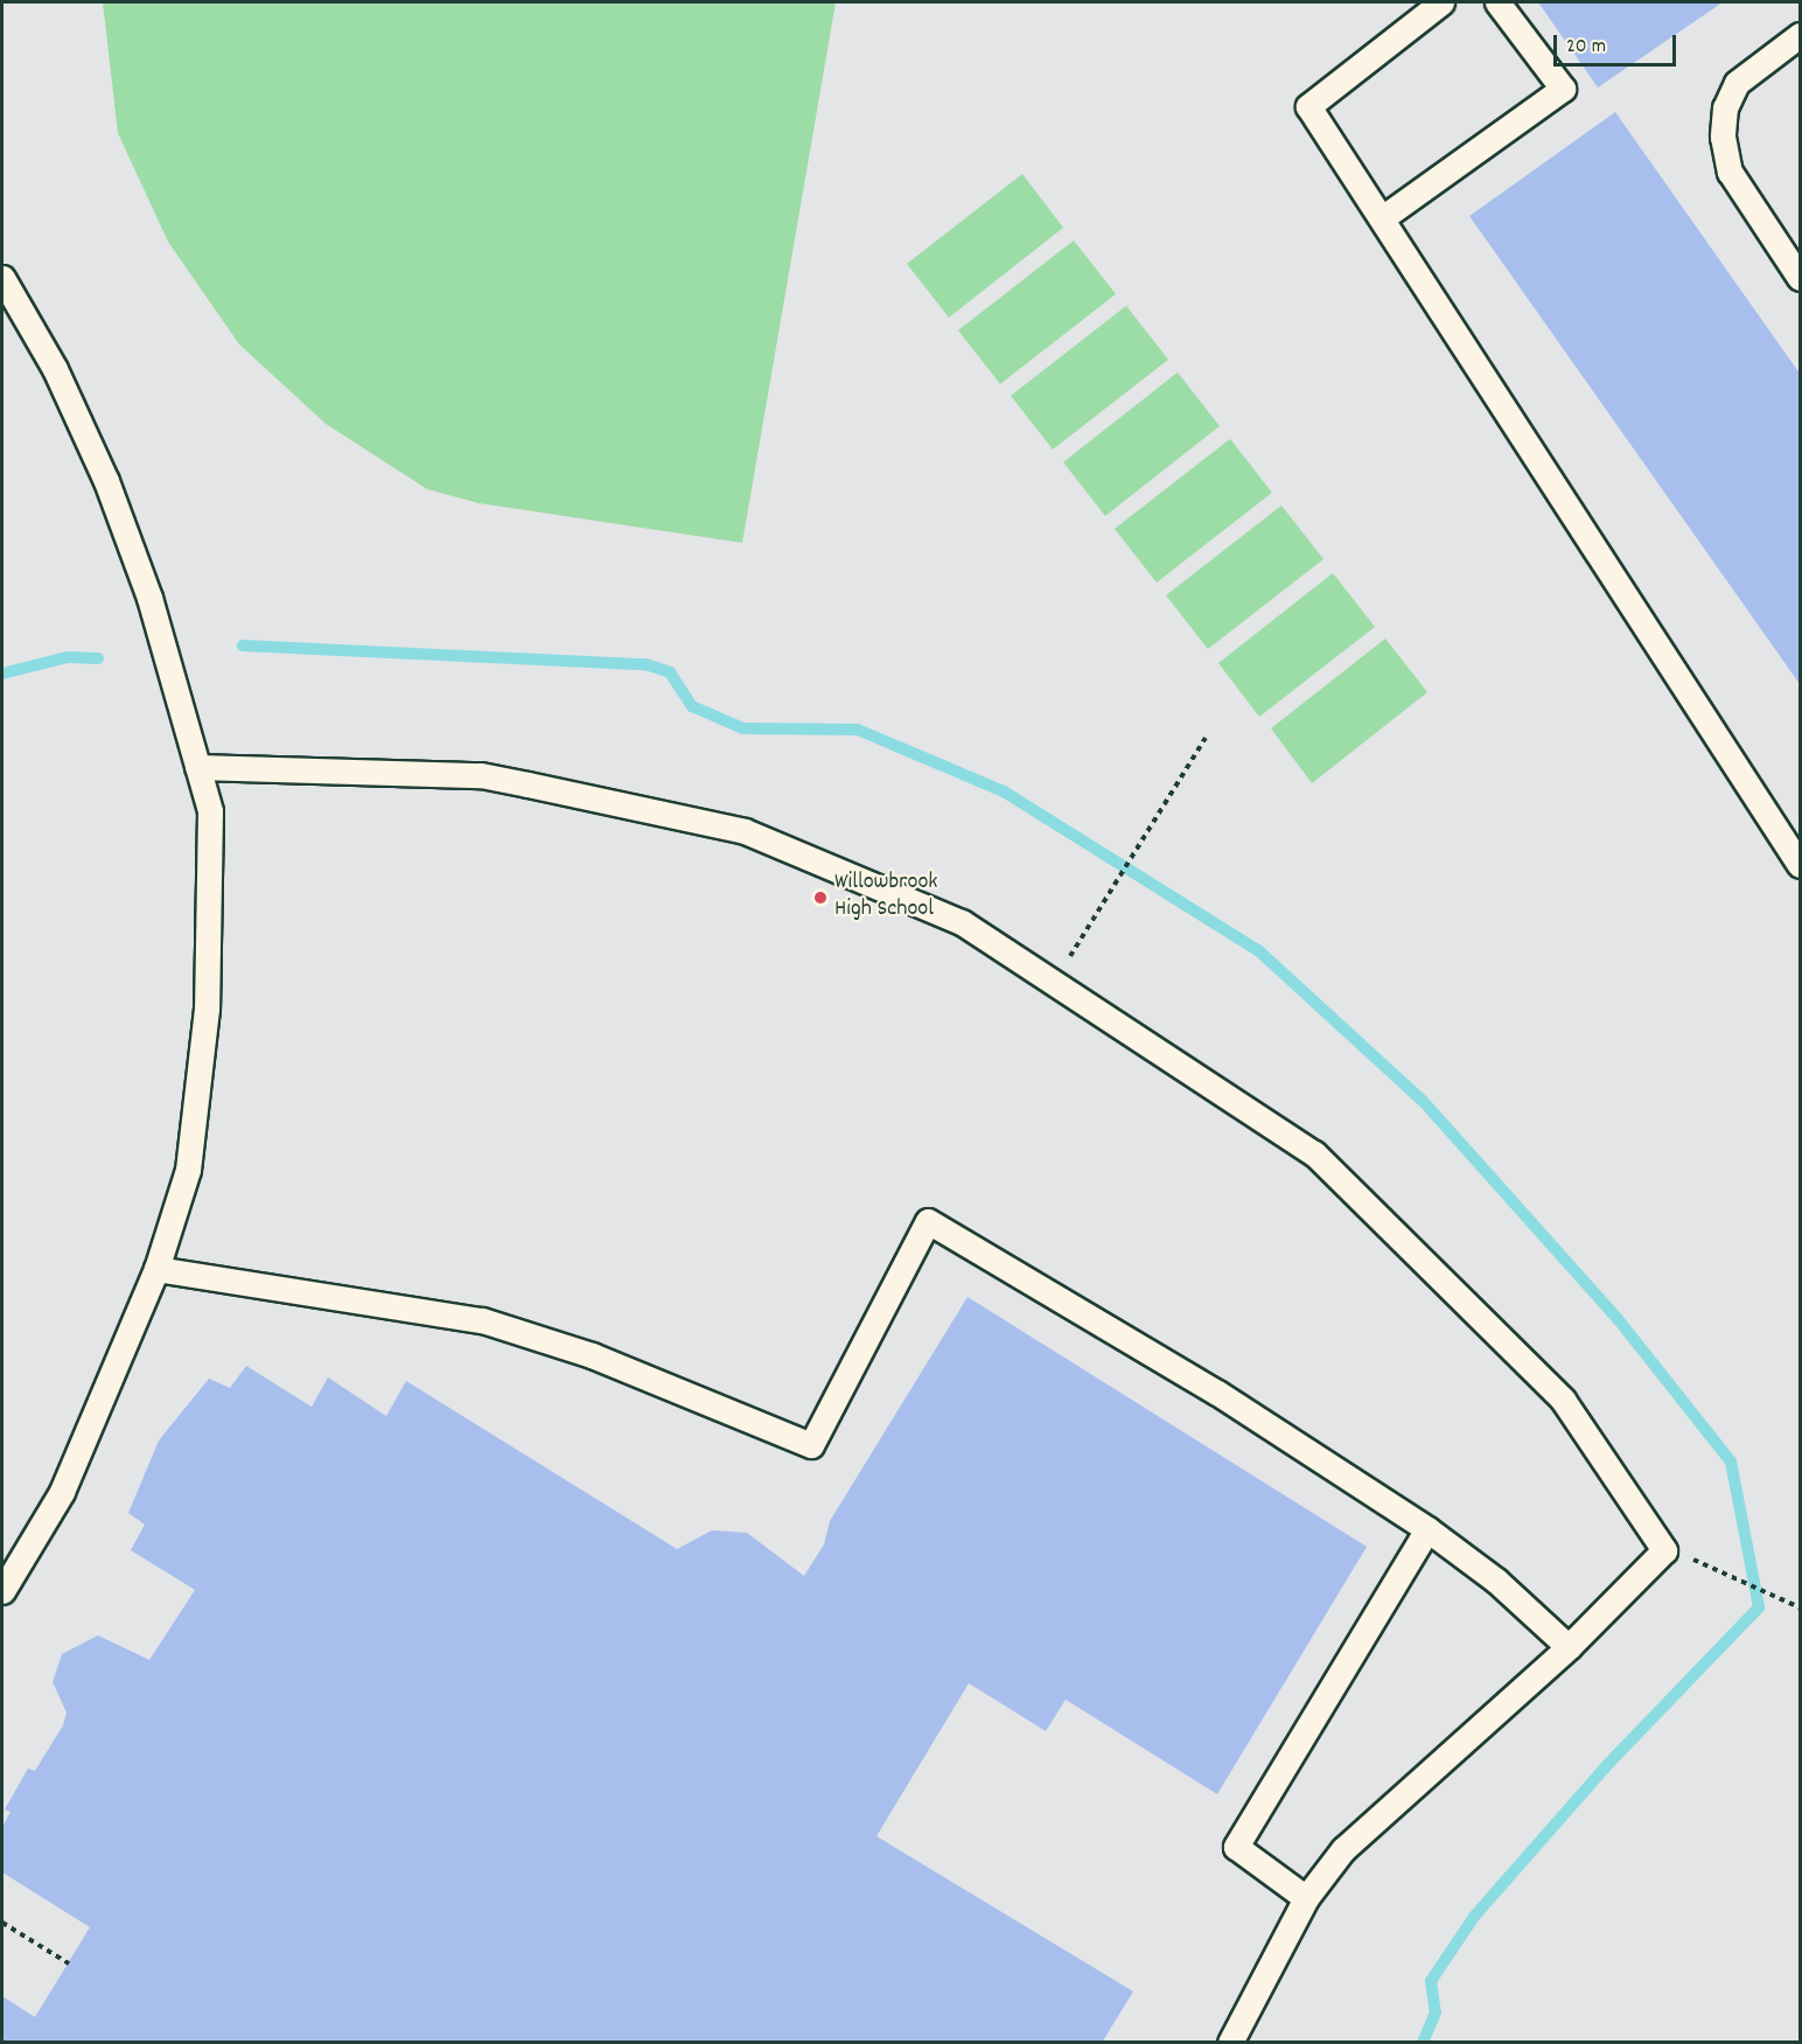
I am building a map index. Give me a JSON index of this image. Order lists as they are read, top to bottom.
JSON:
{
  "places": ["Willowbrook High School"],
  "scale_bar": "20 m"
}
